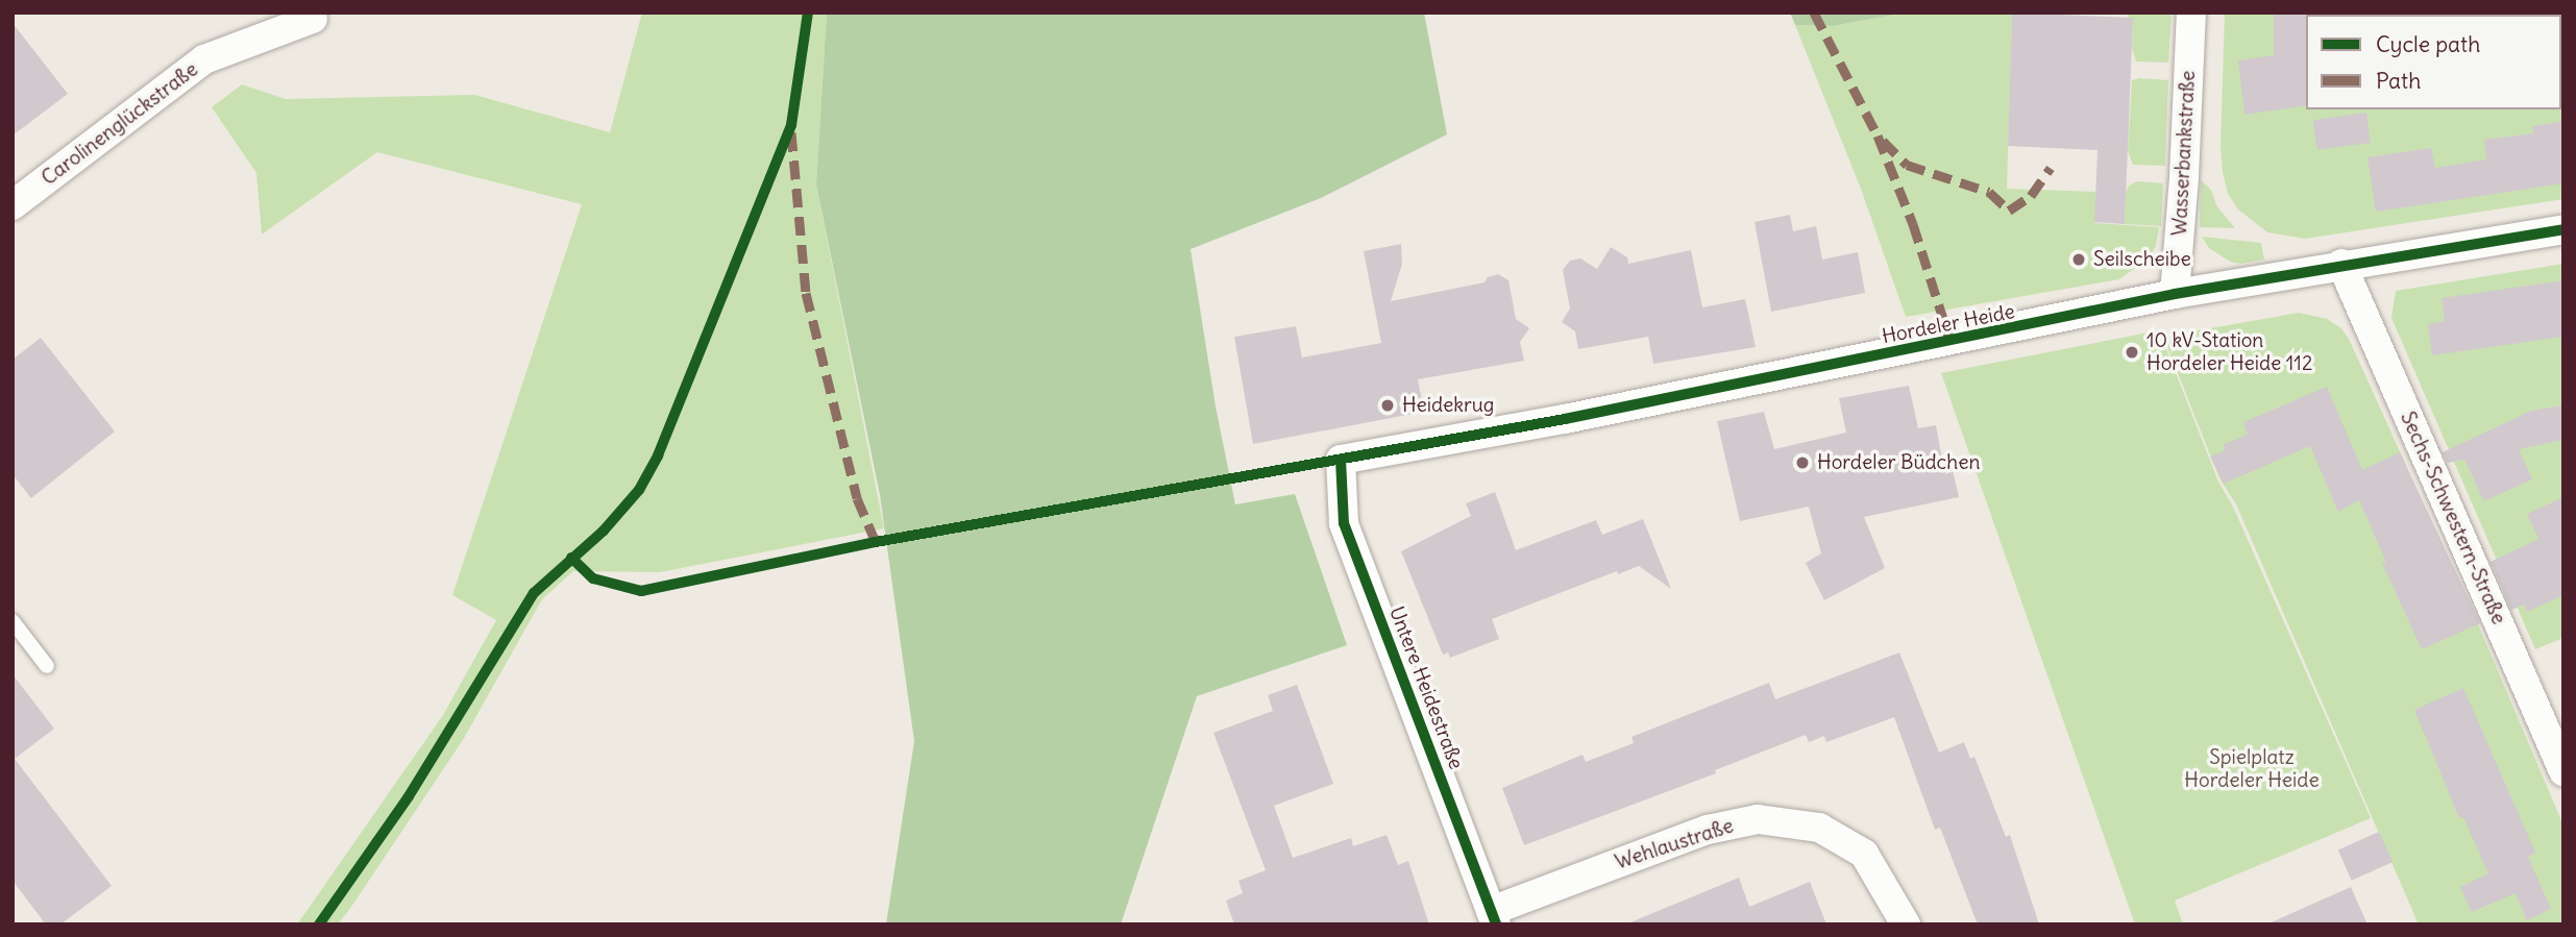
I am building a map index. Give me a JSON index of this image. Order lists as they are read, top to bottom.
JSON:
{
  "streets": {
    "street": [
      "Carolinenglückstraße",
      "Wasserbankstraße",
      "Hordeler Heide",
      "Sechs-Schwestern-Straße",
      "Untere Heidestraße",
      "Wehlaustraße"
    ]
  },
  "crossings": [
    ["Wasserbankstraße", "Hordeler Heide"],
    ["Hordeler Heide", "Sechs-Schwestern-Straße"],
    ["Hordeler Heide", "Untere Heidestraße"],
    ["Untere Heidestraße", "Wehlaustraße"]
  ],
  "parks": ["Spielplatz Hordeler Heide"],
  "places": [
    "Seilscheibe",
    "10 kV-Station Hordeler Heide 112",
    "Heidekrug",
    "Hordeler Büdchen"
  ],
  "legend": ["Cycle path", "Path"]
}
